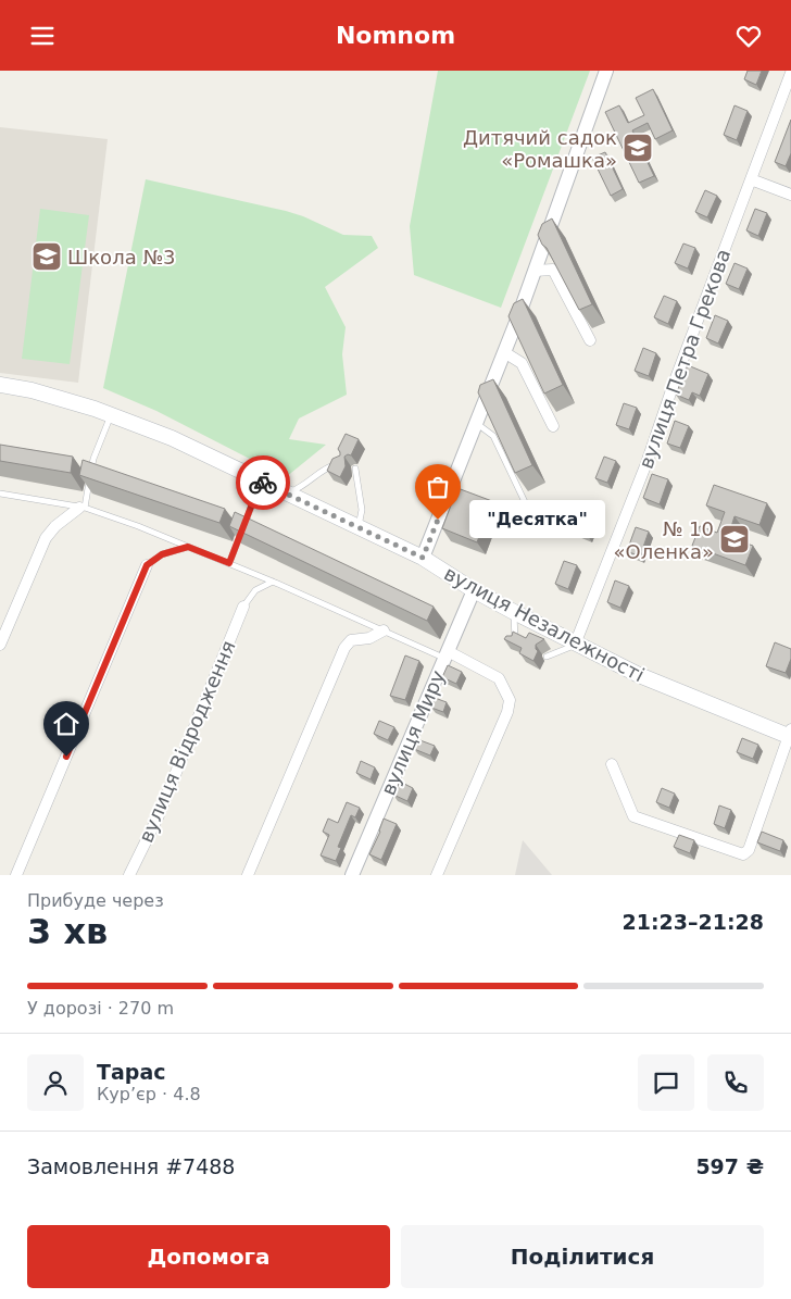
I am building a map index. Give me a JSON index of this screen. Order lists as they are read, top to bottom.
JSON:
{
  "streets": {
    "main road": ["вулиця Незалежності"],
    "street": ["вулиця Петра Грекова", "вулиця Миру", "вулиця Відродження"]
  },
  "crossings": [
    ["вулиця Петра Грекова", "вулиця Незалежності"],
    ["вулиця Незалежності", "вулиця Миру"]
  ],
  "places": {
    "school or university": ["Дитячий садок «Ромашка»", "Школа №3", "№ 10 «Оленка»"],
    "other": ["\"Десятка\""]
  },
  "page": {
    "header": "Nomnom",
    "bubble": "\"Десятка\"",
    "heading": ["3 хв", "Прибуде через", "21:23–21:28"],
    "panel": [
      "Тарас",
      "Кур’єр · 4.8",
      "Замовлення #7488",
      "597 ₴"
    ],
    "bar": "У дорозі · 270 m",
    "buttons": ["Допомога", "Поділитися"]
  }
}
